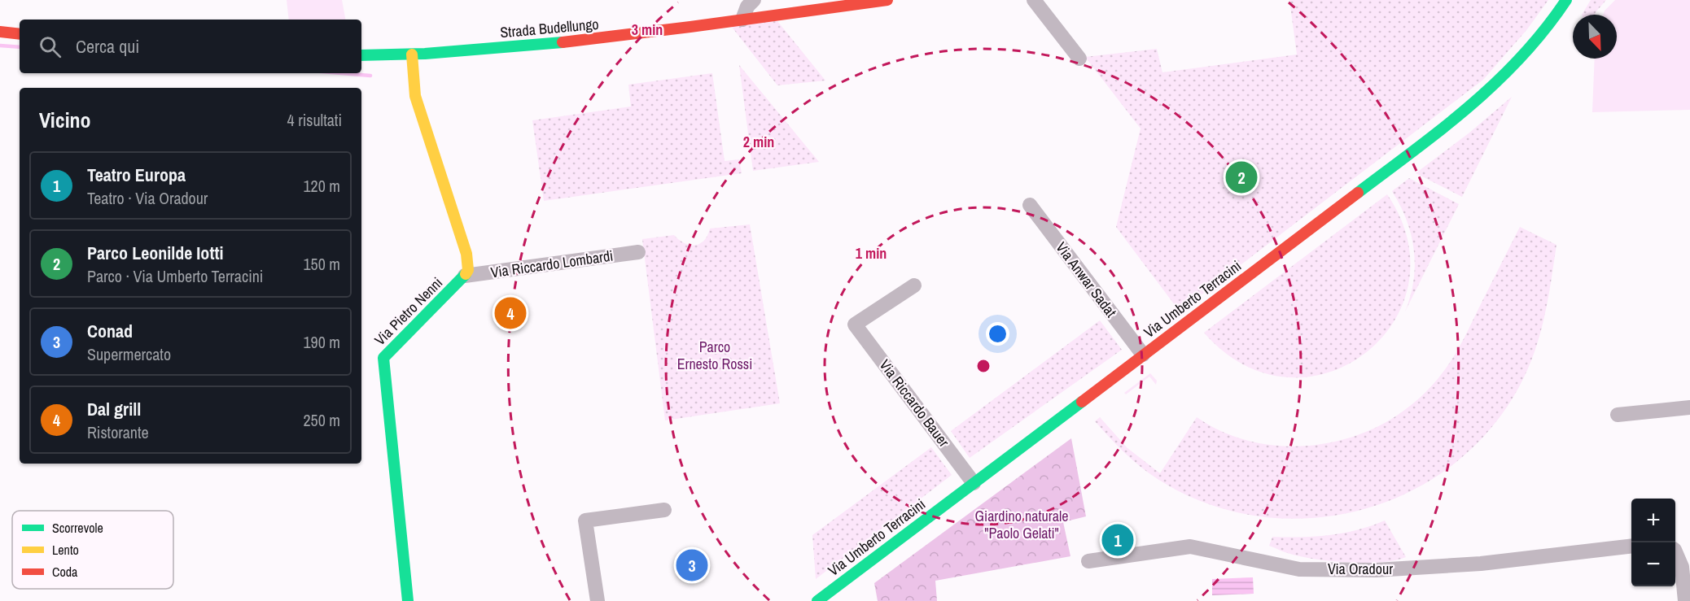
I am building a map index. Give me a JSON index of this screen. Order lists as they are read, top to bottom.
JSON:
{
  "streets": {
    "street": [
      "Strada Budellungo",
      "Via Riccardo Lombardi",
      "Via Anwar Sadat",
      "Via Umberto Terracini",
      "Via Pietro Nenni",
      "Via Riccardo Bauer",
      "Via Oradour"
    ]
  },
  "crossings": [
    ["Strada Budellungo", "Via Pietro Nenni"],
    ["Via Riccardo Lombardi", "Via Pietro Nenni"],
    ["Via Anwar Sadat", "Via Umberto Terracini"],
    ["Via Umberto Terracini", "Via Riccardo Bauer"]
  ],
  "parks": ["Parco Ernesto Rossi", "Giardino naturale \"Paolo Gelati\""],
  "legend": ["Scorrevole", "Lento", "Coda"],
  "north": "bottom right",
  "page": {
    "search": "Cerca qui",
    "heading": ["Vicino", "4 risultati"],
    "list": [
      {
        "mark": "1",
        "name": "Teatro Europa",
        "note": "Teatro · Via Oradour",
        "value": "120 m"
      },
      {
        "mark": "2",
        "name": "Parco Leonilde Iotti",
        "note": "Parco · Via Umberto Terracini",
        "value": "150 m"
      },
      {
        "mark": "3",
        "name": "Conad",
        "note": "Supermercato",
        "value": "190 m"
      },
      {
        "mark": "4",
        "name": "Dal grill",
        "note": "Ristorante",
        "value": "250 m"
      }
    ],
    "pins": [
      "2",
      "4",
      "1",
      "3"
    ],
    "map_buttons": ["+", "−"]
  },
  "rings": ["3 min", "2 min", "1 min"]
}
